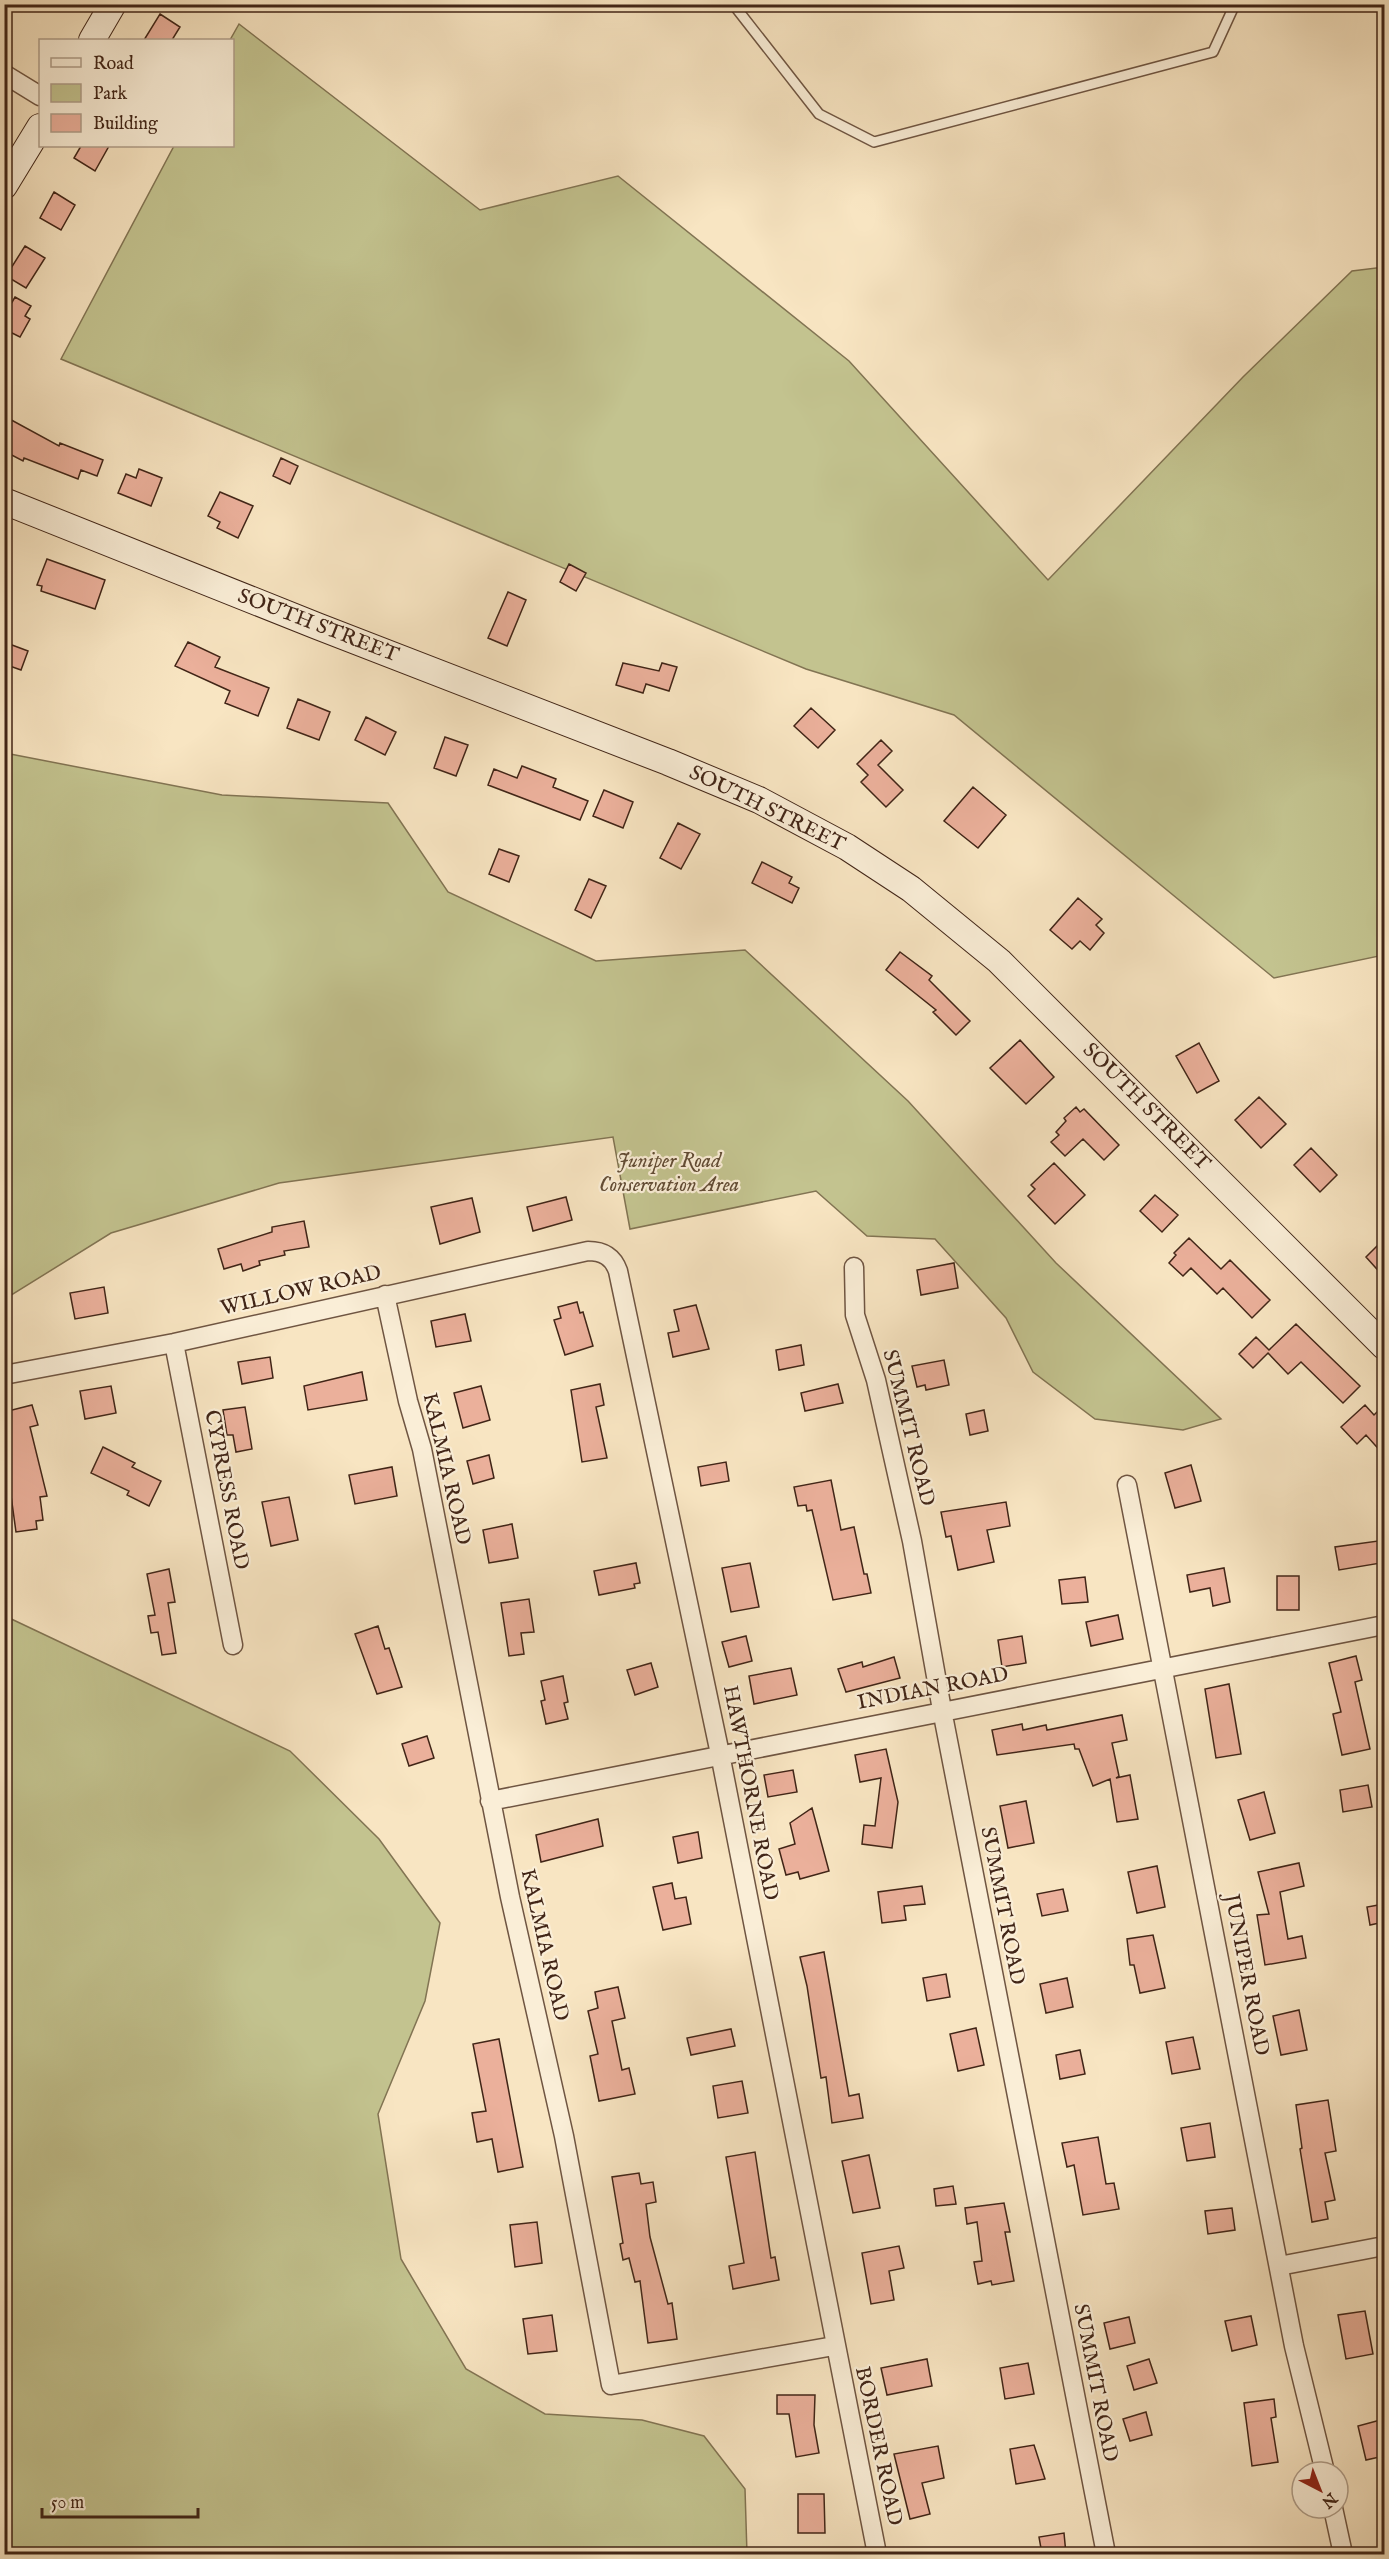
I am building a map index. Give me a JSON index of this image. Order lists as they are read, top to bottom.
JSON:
{
  "streets": {
    "main road": ["SOUTH STREET"],
    "street": [
      "WILLOW ROAD",
      "SUMMIT ROAD",
      "KALMIA ROAD",
      "CYPRESS ROAD",
      "INDIAN ROAD",
      "HAWTHORNE ROAD",
      "JUNIPER ROAD",
      "BORDER ROAD"
    ]
  },
  "crossings": [
    ["WILLOW ROAD", "KALMIA ROAD"],
    ["WILLOW ROAD", "CYPRESS ROAD"],
    ["WILLOW ROAD", "HAWTHORNE ROAD"],
    ["SUMMIT ROAD", "INDIAN ROAD"],
    ["KALMIA ROAD", "INDIAN ROAD"],
    ["KALMIA ROAD", "HAWTHORNE ROAD"],
    ["KALMIA ROAD", "BORDER ROAD"],
    ["INDIAN ROAD", "HAWTHORNE ROAD"],
    ["INDIAN ROAD", "JUNIPER ROAD"],
    ["HAWTHORNE ROAD", "BORDER ROAD"]
  ],
  "parks": ["Juniper Road Conservation Area"],
  "legend": ["Road", "Park", "Building"],
  "scale_bar": "50 m",
  "north": "bottom right"
}
